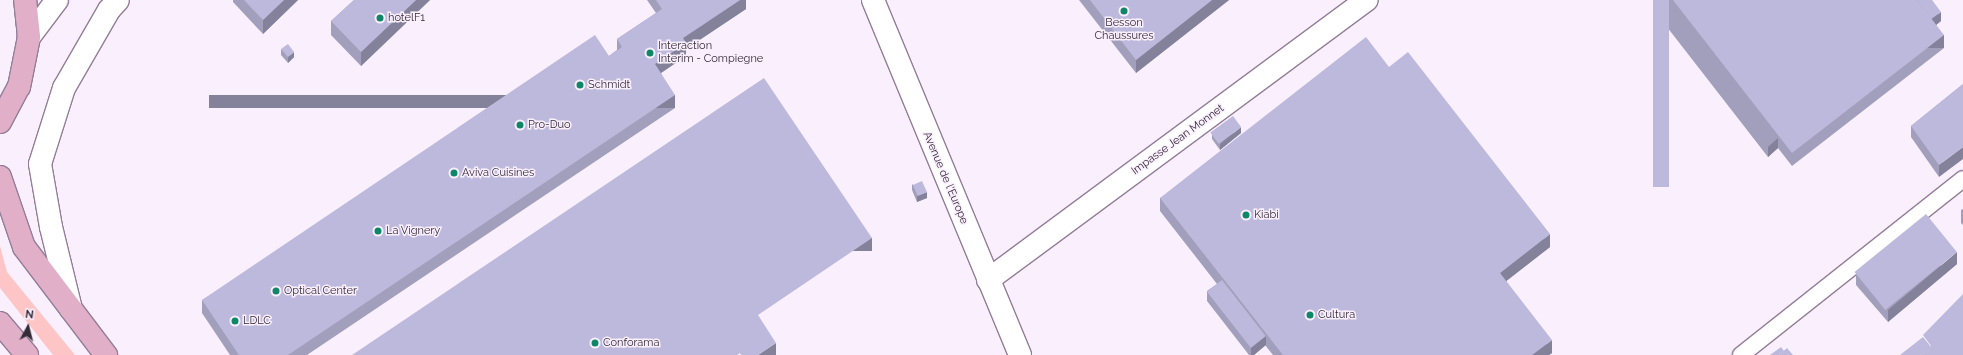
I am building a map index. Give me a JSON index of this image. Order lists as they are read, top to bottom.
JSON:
{
  "streets": {
    "street": ["Impasse Jean Monnet", "Avenue de l'Europe"]
  },
  "crossings": [
    ["Impasse Jean Monnet", "Avenue de l'Europe"]
  ],
  "places": [
    "Besson Chaussures",
    "hotelF1",
    "Interaction Interim - Compiegne",
    "Schmidt",
    "Pro-Duo",
    "Aviva Cuisines",
    "Kiabi",
    "La Vignery",
    "Optical Center",
    "Cultura",
    "LDLC",
    "Conforama"
  ],
  "north": "top"
}
